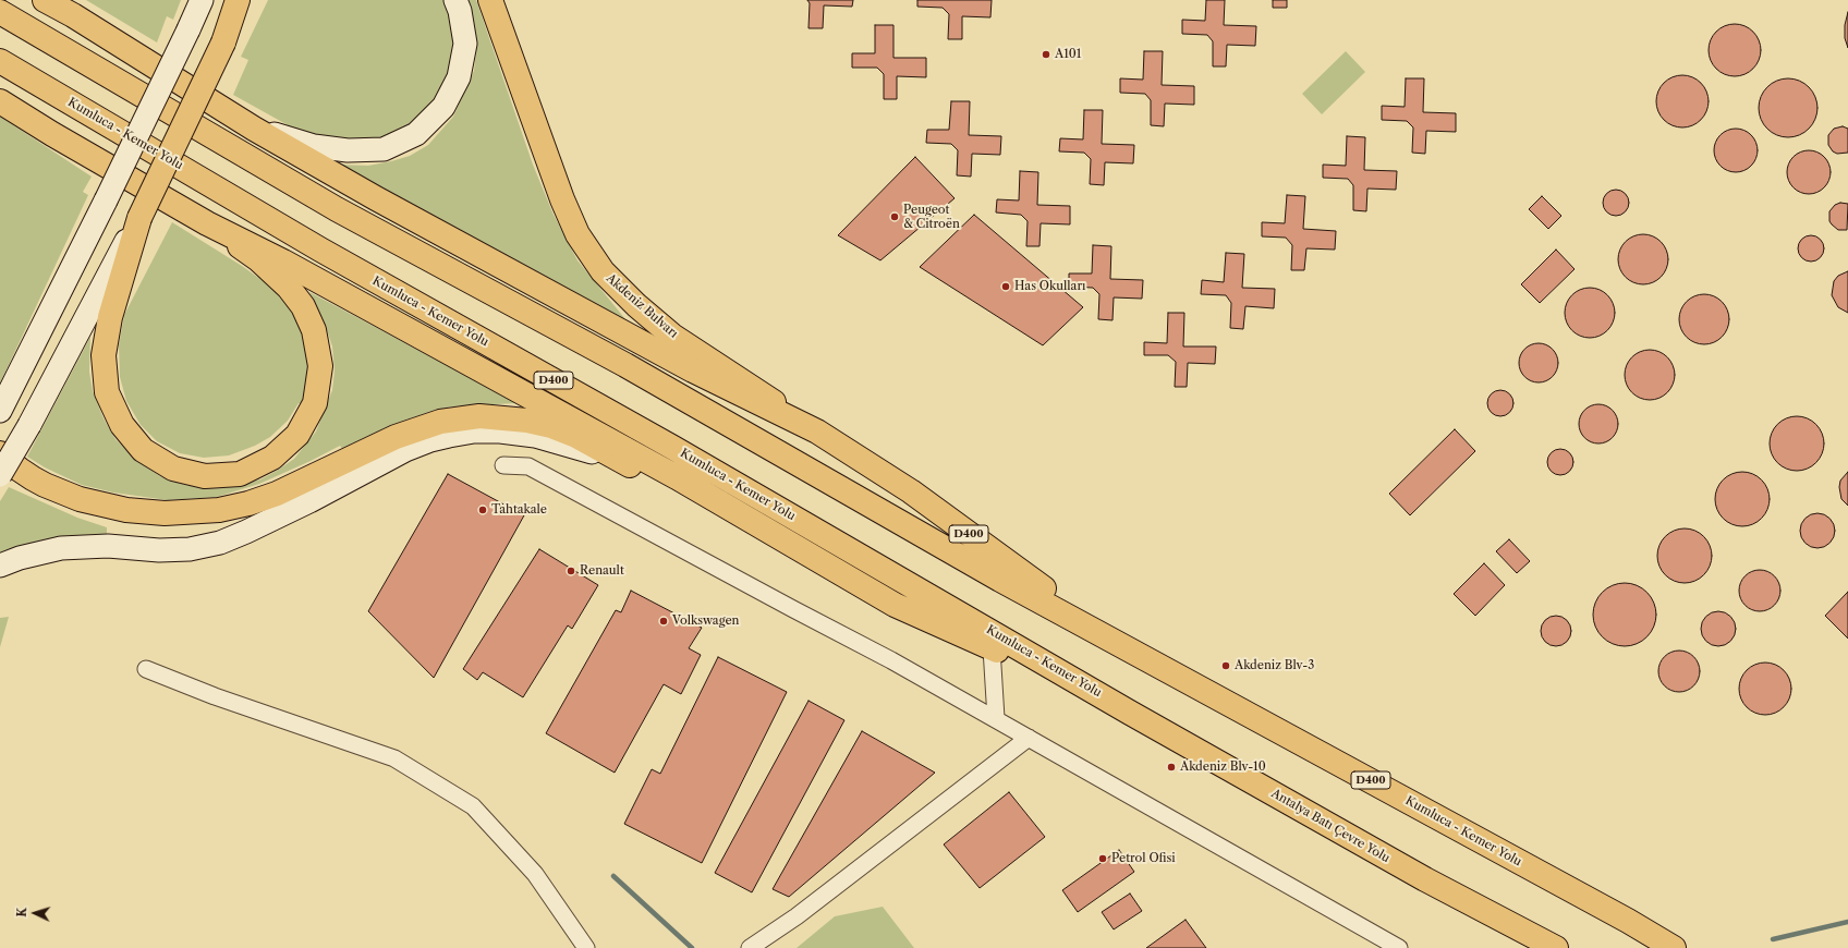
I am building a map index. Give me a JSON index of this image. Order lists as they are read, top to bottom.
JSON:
{
  "streets": {
    "main road": [
      "Kumluca - Kemer Yolu",
      "Akdeniz Bulvarı",
      "D400",
      "Antalya Batı Çevre Yolu"
    ]
  },
  "crossings": [
    ["Kumluca - Kemer Yolu", "Akdeniz Bulvarı"],
    ["Kumluca - Kemer Yolu", "Antalya Batı Çevre Yolu"]
  ],
  "places": [
    "A101",
    "Peugeot & Citroën",
    "Has Okulları",
    "Tahtakale",
    "Renault",
    "Volkswagen",
    "Akdeniz Blv-3",
    "Akdeniz Blv-10",
    "Petrol Ofisi"
  ],
  "north": "left"
}
